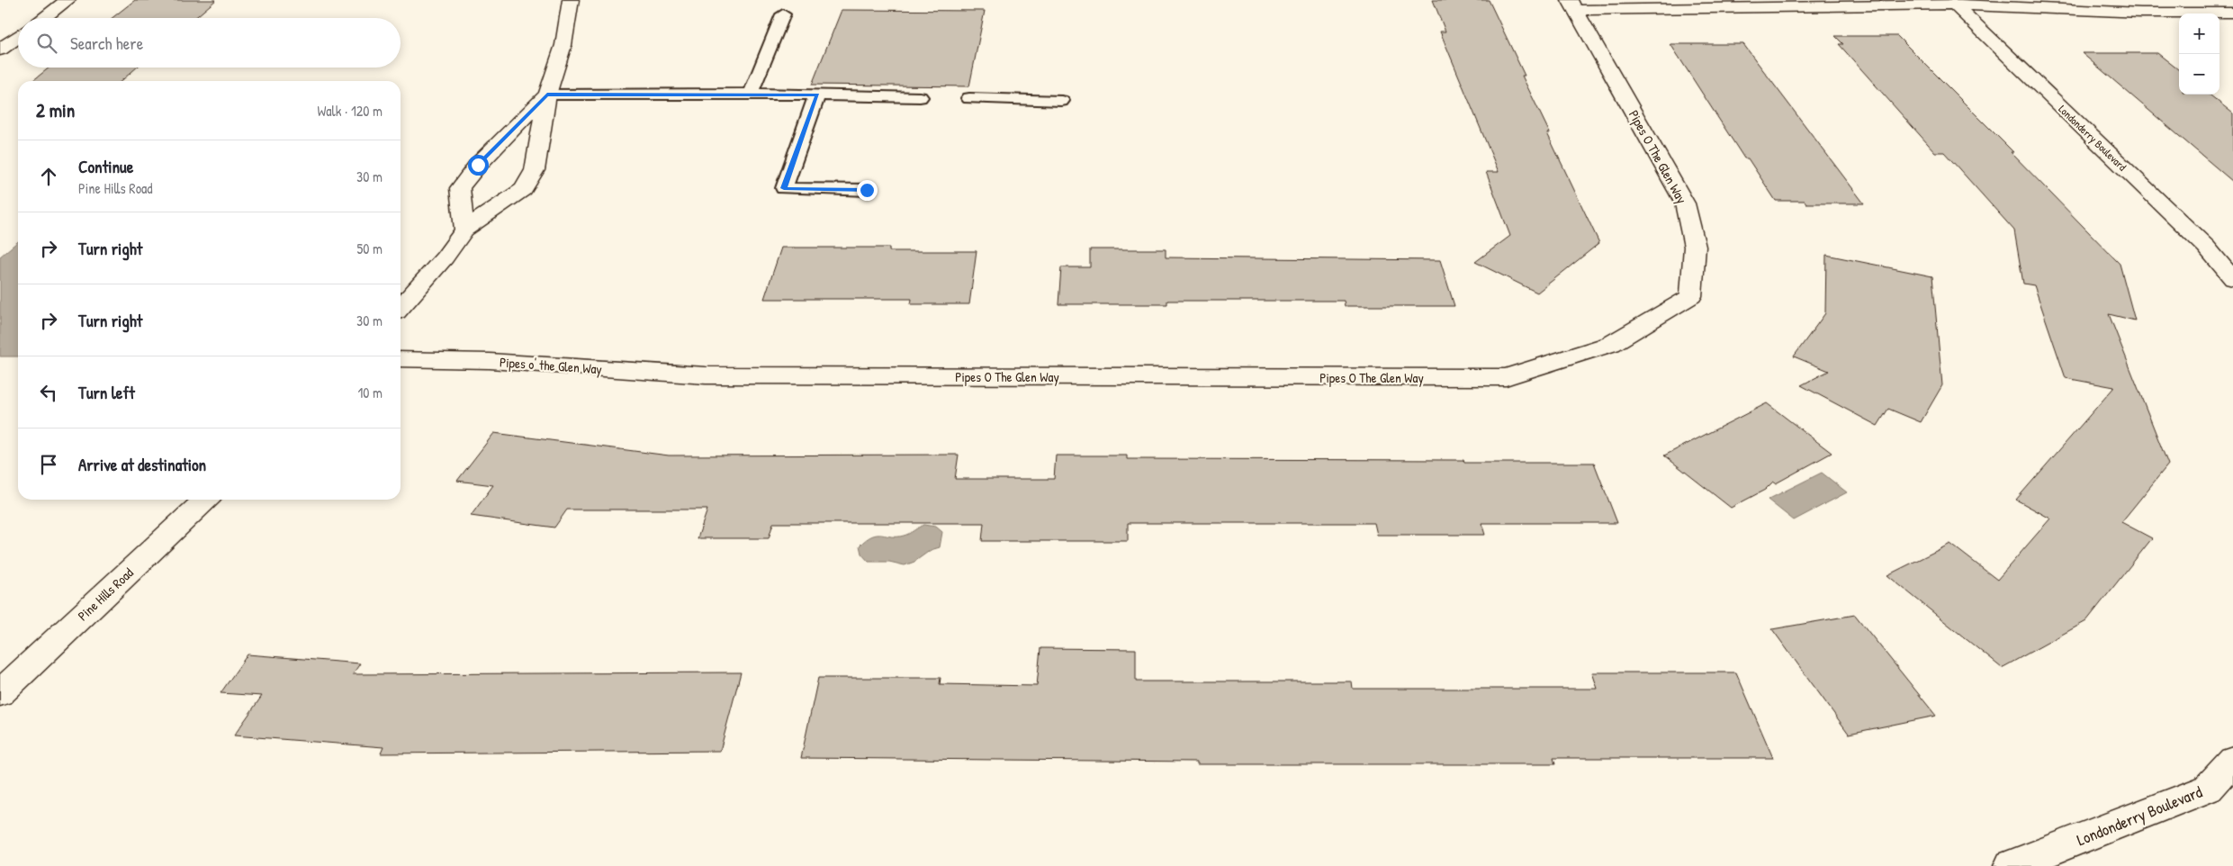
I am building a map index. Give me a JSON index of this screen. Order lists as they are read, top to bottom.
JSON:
{
  "streets": {
    "street": [
      "Londonderry Boulevard",
      "Pipes O The Glen Way",
      "Pipes o' the Glen Way",
      "Pine Hills Road"
    ]
  },
  "crossings": [
    ["Pipes O The Glen Way", "Pipes o' the Glen Way"]
  ],
  "page": {
    "map_buttons": ["+", "−"],
    "search": "Search here",
    "heading": ["2 min", "Walk · 120 m"],
    "list": [
      ["Continue", "Pine Hills Road", "30 m"],
      ["Turn right", "50 m"],
      ["Turn right", "30 m"],
      ["Turn left", "10 m"],
      "Arrive at destination"
    ]
  }
}
